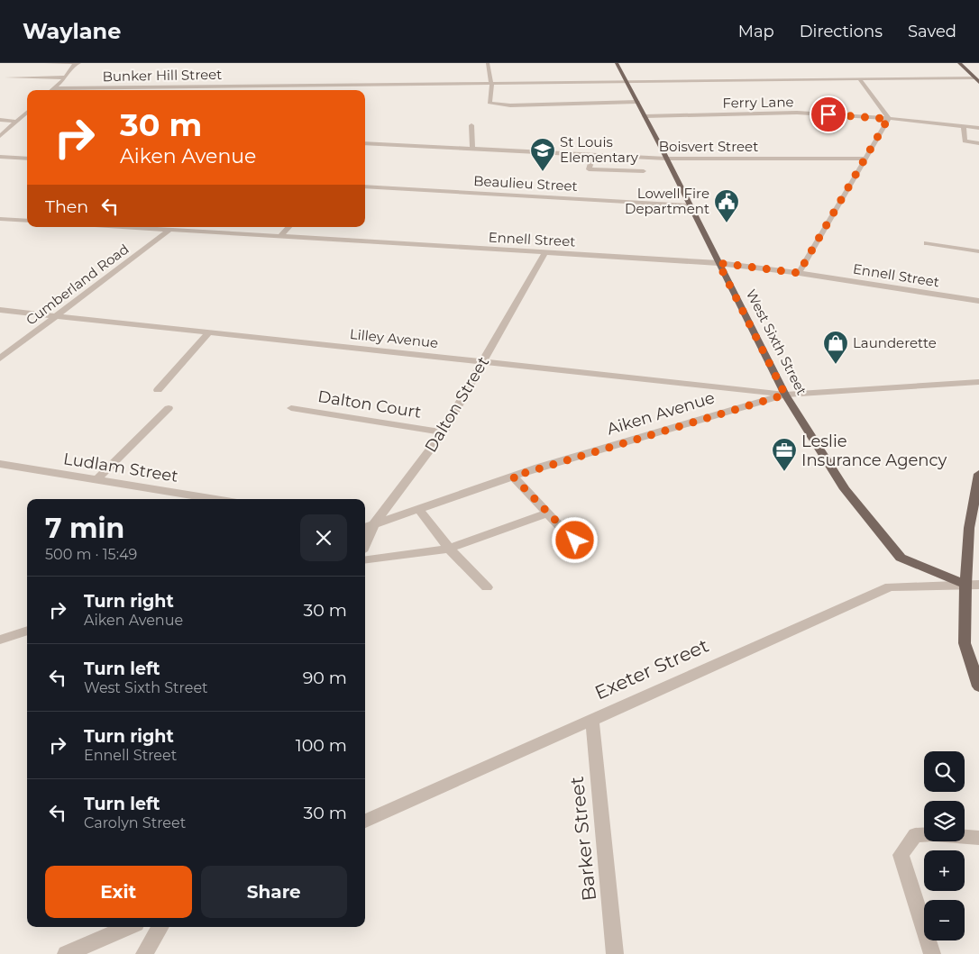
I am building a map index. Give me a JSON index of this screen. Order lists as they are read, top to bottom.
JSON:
{
  "streets": {
    "main road": ["West Sixth Street"],
    "street": [
      "Bunker Hill Street",
      "Ferry Lane",
      "Boisvert Street",
      "Beaulieu Street",
      "Ennell Street",
      "Cumberland Road",
      "Lilley Avenue",
      "Dalton Court",
      "Dalton Street",
      "Aiken Avenue",
      "Ludlam Street",
      "Exeter Street",
      "Barker Street"
    ]
  },
  "crossings": [
    ["Bunker Hill Street", "West Sixth Street"],
    ["Ferry Lane", "West Sixth Street"],
    ["Boisvert Street", "West Sixth Street"],
    ["Beaulieu Street", "West Sixth Street"],
    ["Ennell Street", "Cumberland Road"],
    ["Ennell Street", "West Sixth Street"],
    ["Ennell Street", "Dalton Street"],
    ["Cumberland Road", "Lilley Avenue"],
    ["Lilley Avenue", "West Sixth Street"],
    ["Lilley Avenue", "Dalton Street"],
    ["Lilley Avenue", "Aiken Avenue"],
    ["West Sixth Street", "Aiken Avenue"],
    ["West Sixth Street", "Exeter Street"],
    ["Dalton Court", "Dalton Street"],
    ["Dalton Street", "Aiken Avenue"],
    ["Exeter Street", "Barker Street"]
  ],
  "places": {
    "school or university": ["St Louis Elementary"],
    "public building": ["Lowell Fire Department"],
    "shop": ["Launderette"],
    "office": ["Leslie Insurance Agency"]
  },
  "page": {
    "header": "Waylane",
    "nav": ["Map", "Directions", "Saved"],
    "turn": ["30 m", "Aiken Avenue"],
    "then": "Then",
    "heading": ["7 min", "500 m · 15:49"],
    "list": [
      {
        "name": "Turn right",
        "note": "Aiken Avenue",
        "value": "30 m"
      },
      {
        "name": "Turn left",
        "note": "West Sixth Street",
        "value": "90 m"
      },
      {
        "name": "Turn right",
        "note": "Ennell Street",
        "value": "100 m"
      },
      {
        "name": "Turn left",
        "note": "Carolyn Street",
        "value": "30 m"
      }
    ],
    "map_buttons": ["+", "−"],
    "buttons": ["Exit", "Share"]
  }
}
